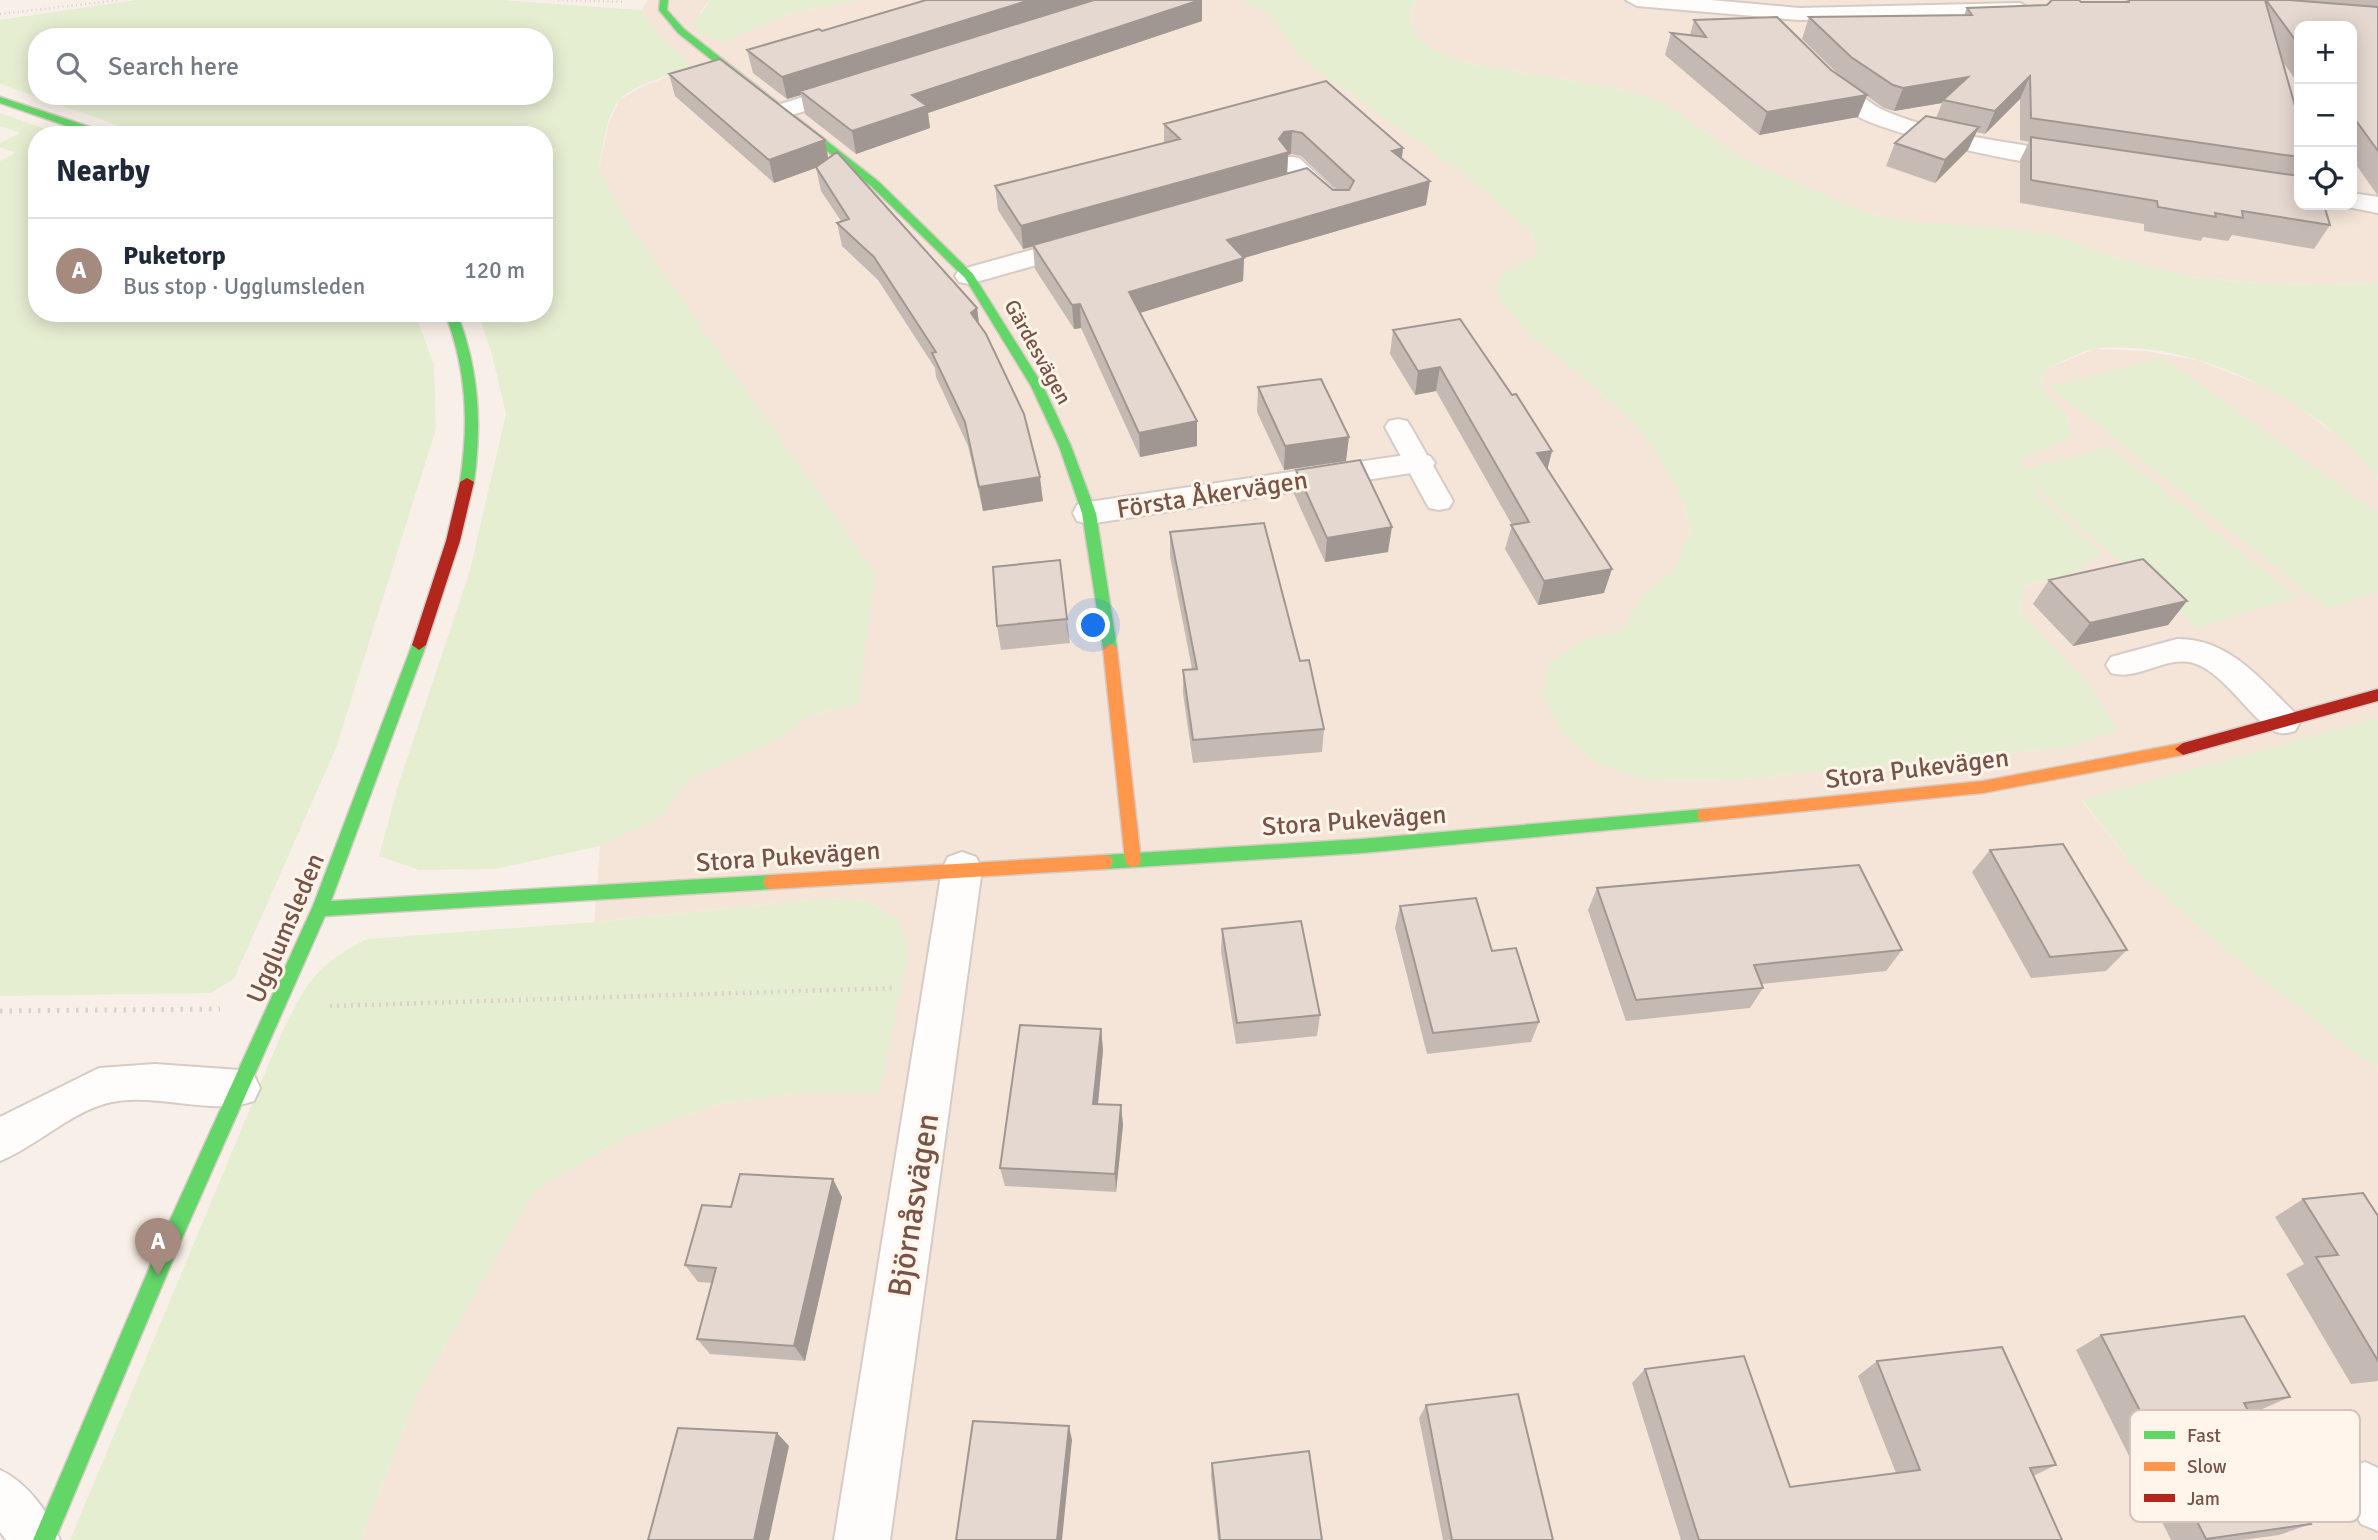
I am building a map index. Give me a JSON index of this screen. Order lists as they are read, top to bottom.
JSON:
{
  "streets": {
    "street": [
      "Gärdesvägen",
      "Första Åkervägen",
      "Stora Pukevägen",
      "Ugglumsleden",
      "Björnåsvägen"
    ]
  },
  "crossings": [
    ["Gärdesvägen", "Första Åkervägen"],
    ["Gärdesvägen", "Stora Pukevägen"],
    ["Stora Pukevägen", "Ugglumsleden"],
    ["Stora Pukevägen", "Björnåsvägen"]
  ],
  "legend": ["Fast", "Slow", "Jam"],
  "page": {
    "map_buttons": ["+", "−"],
    "search": "Search here",
    "heading": "Nearby",
    "list": [
      {
        "mark": "A",
        "name": "Puketorp",
        "note": "Bus stop · Ugglumsleden",
        "value": "120 m"
      }
    ],
    "pins": "A"
  }
}
